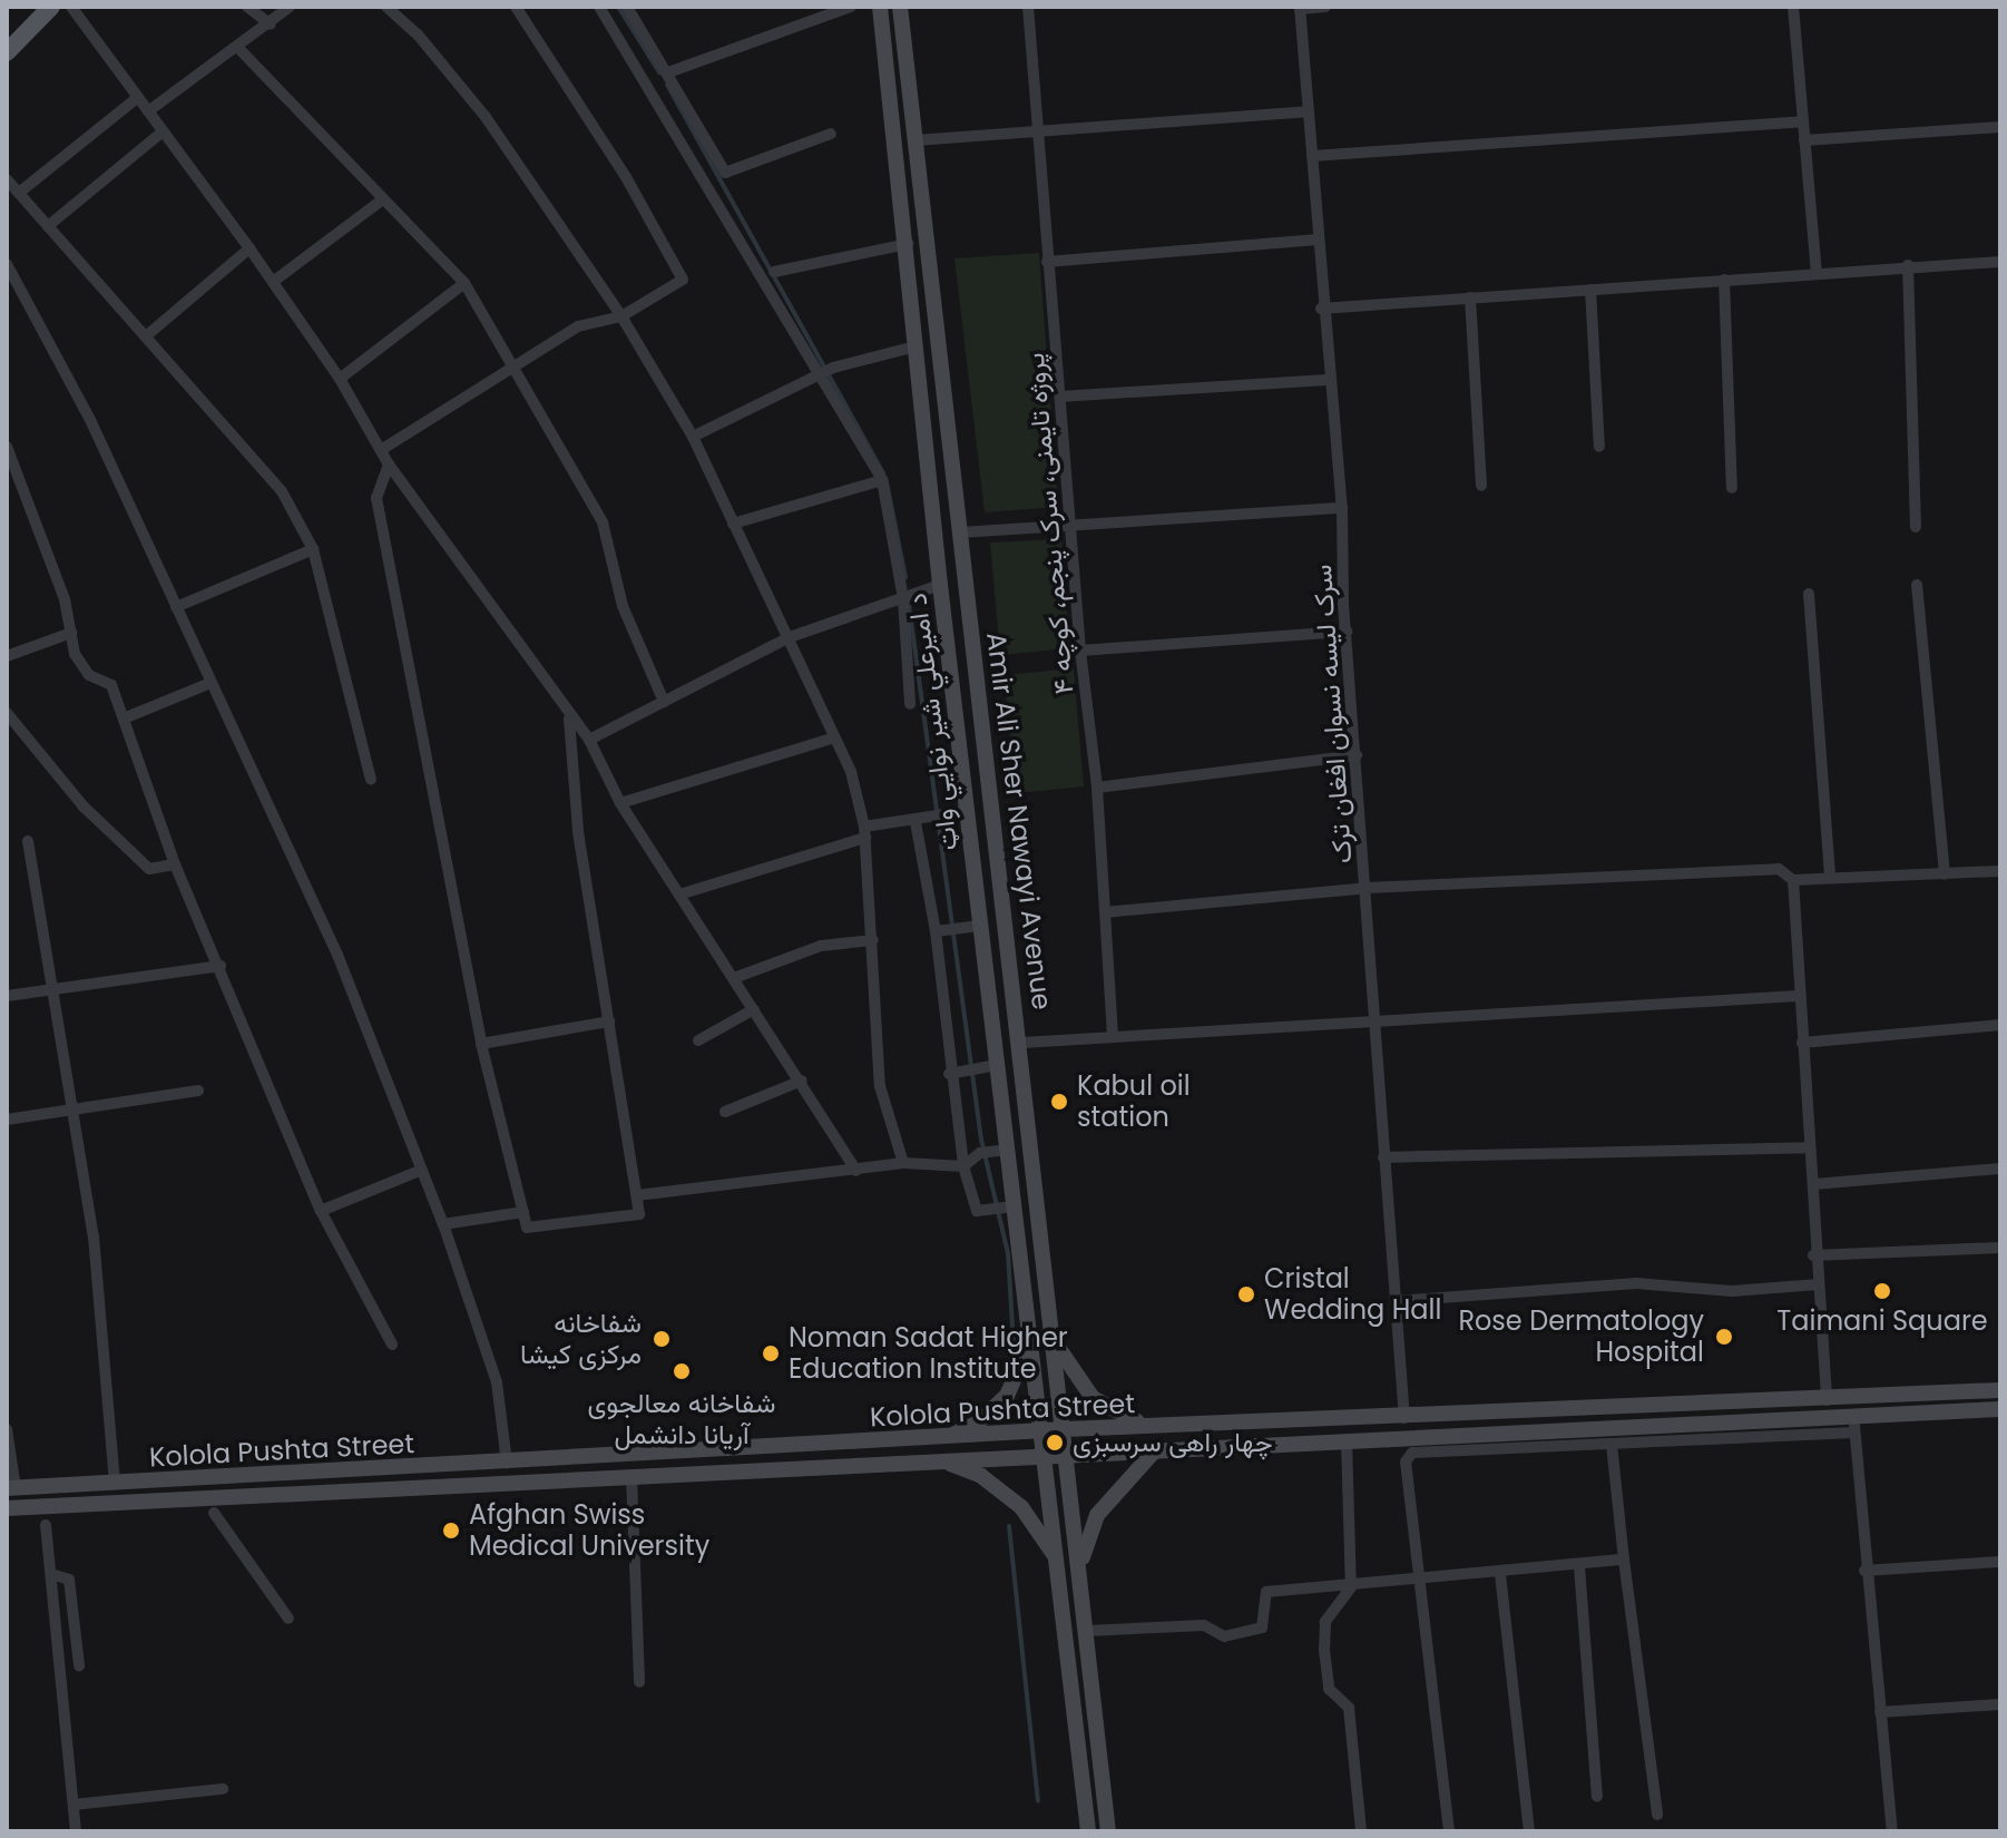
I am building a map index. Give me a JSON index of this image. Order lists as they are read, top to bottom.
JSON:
{
  "streets": {
    "main road": ["د امیرعلي شیر نوايي واټ", "Amir Ali Sher Nawayi Avenue", "Kolola Pushta Street"],
    "street": ["پروژه تایمنی، سرک پنجم، کوچه ۴", "سرک لیسه نسوان افغان‌ ترک"]
  },
  "crossings": [
    ["سرک لیسه نسوان افغان‌ ترک", "Kolola Pushta Street"],
    ["د امیرعلي شیر نوايي واټ", "Kolola Pushta Street"],
    ["Amir Ali Sher Nawayi Avenue", "Kolola Pushta Street"]
  ],
  "places": [
    "Kabul oil station",
    "Taimani Square",
    "Cristal Wedding Hall",
    "Rose Dermatology Hospital",
    "شفاخانه مرکزی کیشا",
    "Noman Sadat Higher Education Institute",
    "شفاخانه معالجوی آریانا دانشمل",
    "چهار راهی سرسبزی",
    "Afghan Swiss Medical University"
  ]
}
